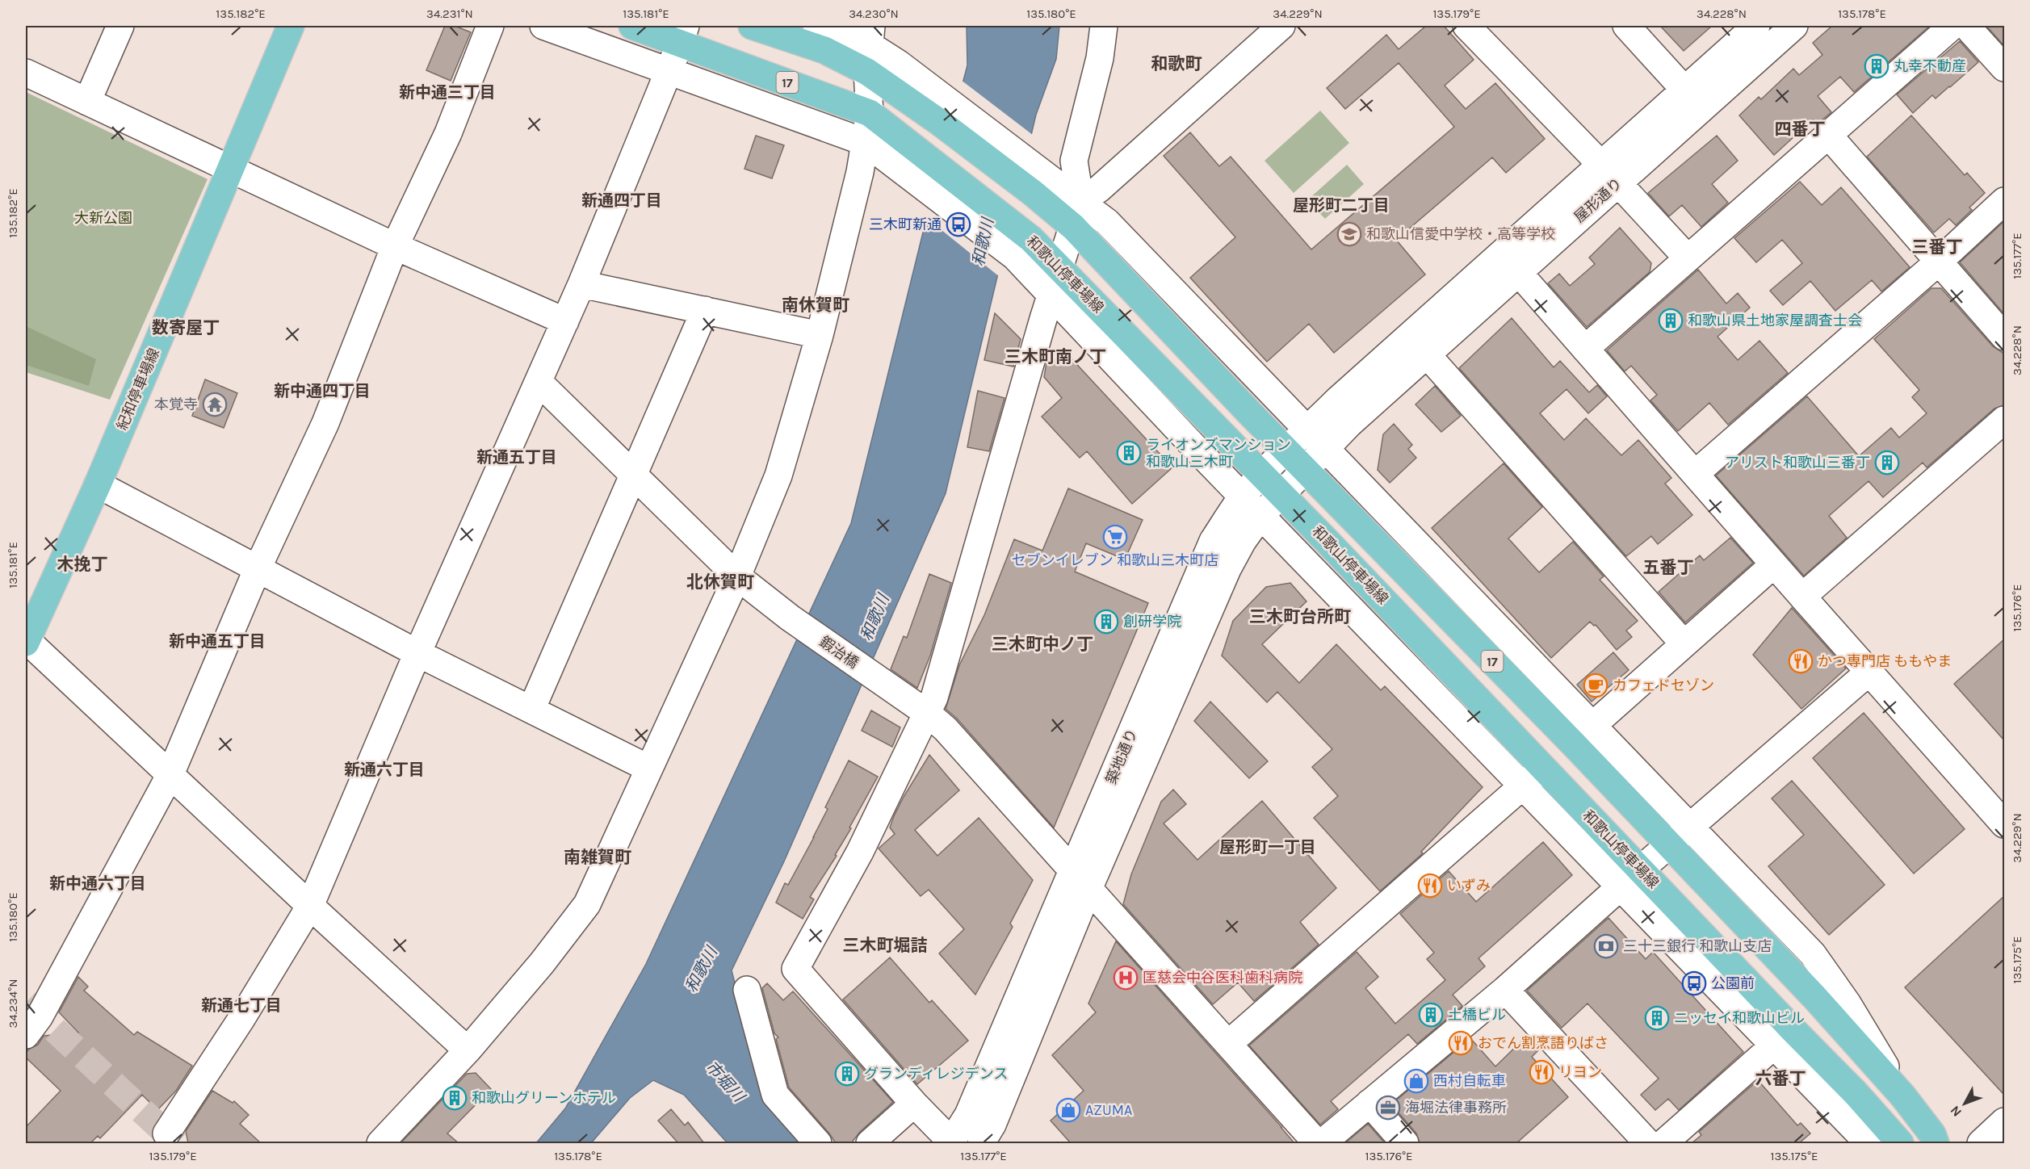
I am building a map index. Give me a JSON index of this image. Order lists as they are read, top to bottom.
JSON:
{
  "streets": {
    "main road": ["17", "和歌山停車場線", "紀和停車場線"],
    "street": ["屋形通り", "鍜治橋", "築地通り"]
  },
  "crossings": [
    ["17", "築地通り"],
    ["屋形通り", "築地通り"],
    ["和歌山停車場線", "築地通り"],
    ["鍜治橋", "築地通り"]
  ],
  "districts": [
    "和歌町",
    "新中通三丁目",
    "四番丁",
    "新通四丁目",
    "屋形町二丁目",
    "三番丁",
    "南休賀町",
    "数寄屋丁",
    "三木町南ノ丁",
    "新中通四丁目",
    "新通五丁目",
    "木挽丁",
    "五番丁",
    "北休賀町",
    "三木町台所町",
    "新中通五丁目",
    "三木町中ノ丁",
    "新通六丁目",
    "屋形町一丁目",
    "南雑賀町",
    "新中通六丁目",
    "三木町堀詰",
    "新通七丁目",
    "六番丁"
  ],
  "water": ["和歌川", "市堀川"],
  "parks": ["大新公園"],
  "places": {
    "building": [
      "丸幸不動産",
      "和歌山県土地家屋調査士会",
      "ライオンズマンション 和歌山三木町",
      "アリスト和歌山三番丁",
      "創研学院",
      "土橋ビル",
      "ニッセイ和歌山ビル",
      "グランディレジデンス",
      "和歌山グリーンホテル"
    ],
    "bus stop": ["三木町新通", "公園前"],
    "school or university": ["和歌山信愛中学校・高等学校"],
    "temple": ["本覚寺"],
    "supermarket": ["セブンイレブン 和歌山三木町店"],
    "restaurant": [
      "かつ専門店 ももやま",
      "いずみ",
      "おでん割烹語りばさ",
      "リヨン"
    ],
    "cafe": ["カフェドセゾン"],
    "bank": ["三十三銀行 和歌山支店"],
    "hospital": ["匡慈会中谷医科歯科病院"],
    "shop": ["西村自転車", "AZUMA"],
    "office": ["海堀法律事務所"]
  },
  "north": "bottom left",
  "coordinates": [
    "135.182°E",
    "34.231°N",
    "135.181°E",
    "34.230°N",
    "135.180°E",
    "34.229°N",
    "135.179°E",
    "34.228°N",
    "135.178°E",
    "135.177°E",
    "135.176°E",
    "135.175°E",
    "34.234°N"
  ]
}
